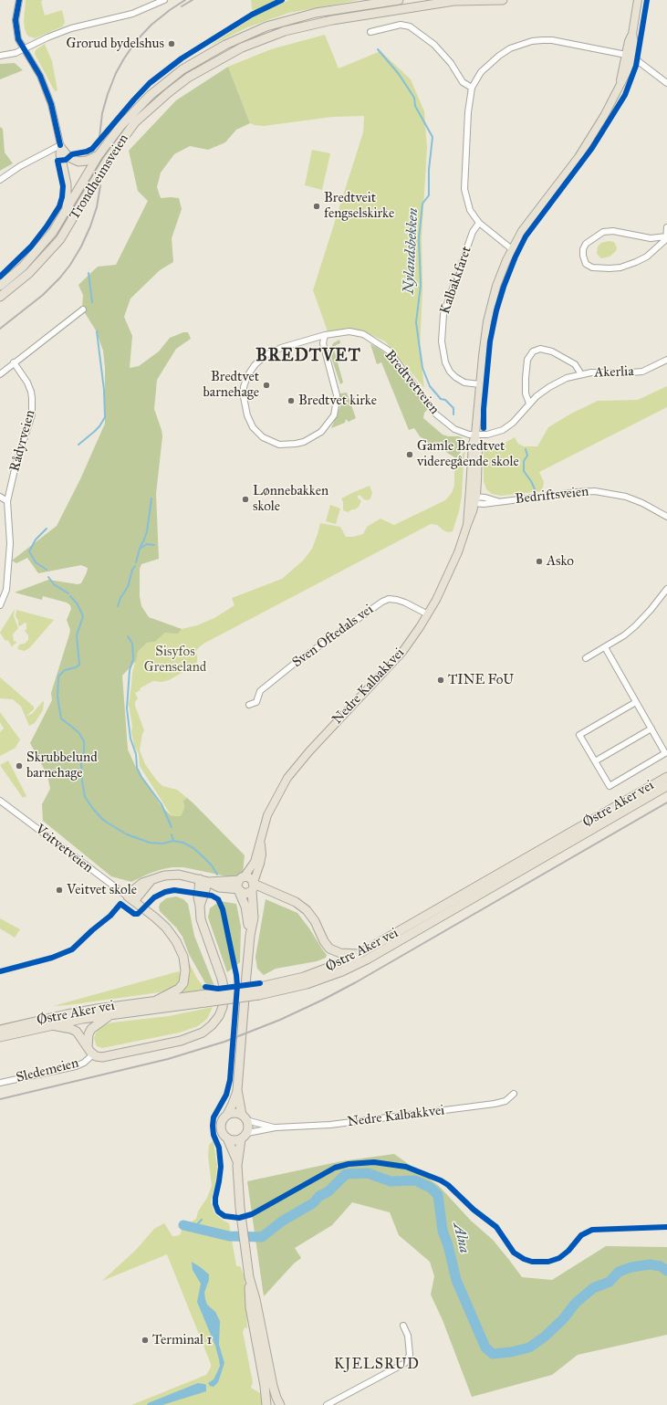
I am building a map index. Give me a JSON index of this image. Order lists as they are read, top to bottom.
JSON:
{
  "streets": {
    "highway": ["Trondheimsveien", "Nedre Kalbakkvei", "Østre Aker vei"],
    "street": [
      "Kalbakkfaret",
      "Akerlia",
      "Bredtvetveien",
      "Rådyrveien",
      "Bedriftsveien",
      "Sven Oftedals vei",
      "Veitvetveien",
      "Sledemeien"
    ]
  },
  "crossings": [
    ["Kalbakkfaret", "Nedre Kalbakkvei"],
    ["Akerlia", "Bredtvetveien"],
    ["Akerlia", "Nedre Kalbakkvei"],
    ["Bredtvetveien", "Nedre Kalbakkvei"],
    ["Bedriftsveien", "Nedre Kalbakkvei"],
    ["Sven Oftedals vei", "Nedre Kalbakkvei"]
  ],
  "districts": ["BREDTVET", "KJELSRUD"],
  "water": ["Nylandsbekken", "Alna"],
  "parks": ["Sisyfos Grenseland"],
  "places": [
    "Grorud bydelshus",
    "Bredtveit fengselskirke",
    "Bredtvet barnehage",
    "Bredtvet kirke",
    "Gamle Bredtvet videregående skole",
    "Lønnebakken skole",
    "Asko",
    "TINE FoU",
    "Skrubbelund barnehage",
    "Veitvet skole",
    "Terminal 1"
  ]
}
